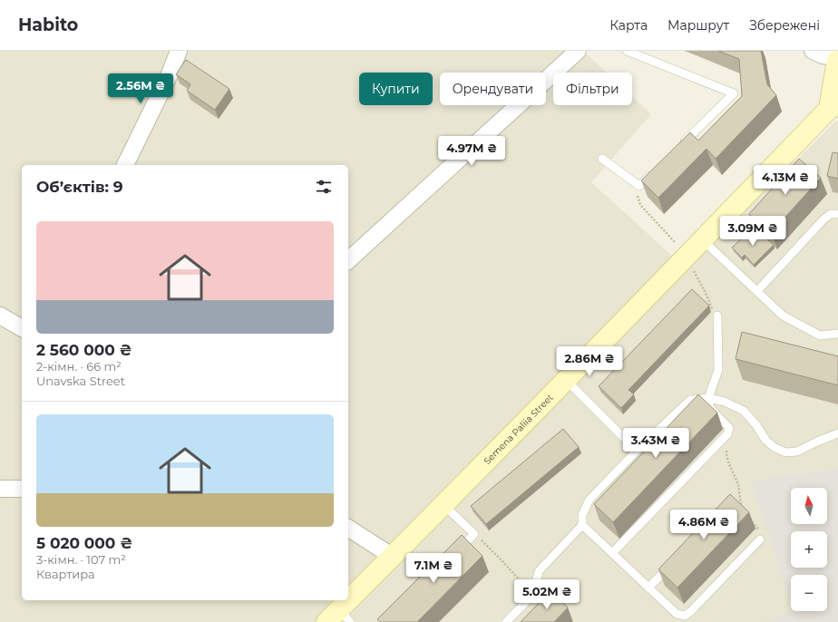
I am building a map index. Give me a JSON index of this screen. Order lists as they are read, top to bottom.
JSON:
{
  "streets": {
    "street": ["Semena Paliia Street"]
  },
  "north": "top",
  "page": {
    "header": "Habito",
    "nav": ["Карта", "Маршрут", "Збережені"],
    "chip": ["Купити", "Орендувати", "Фільтри"],
    "price": [
      "2.56M ₴",
      "4.97M ₴",
      "4.13M ₴",
      "3.09M ₴",
      "2.86M ₴",
      "3.43M ₴",
      "4.86M ₴",
      "7.1M ₴",
      "5.02M ₴"
    ],
    "heading": "Об’єктів: 9",
    "list": [
      {
        "name": "2 560 000 ₴",
        "note": "2-кімн. · 66 m² · Unavska Street"
      },
      {
        "name": "5 020 000 ₴",
        "note": "3-кімн. · 107 m² · Квартира"
      }
    ],
    "map_buttons": ["+", "−"]
  }
}
